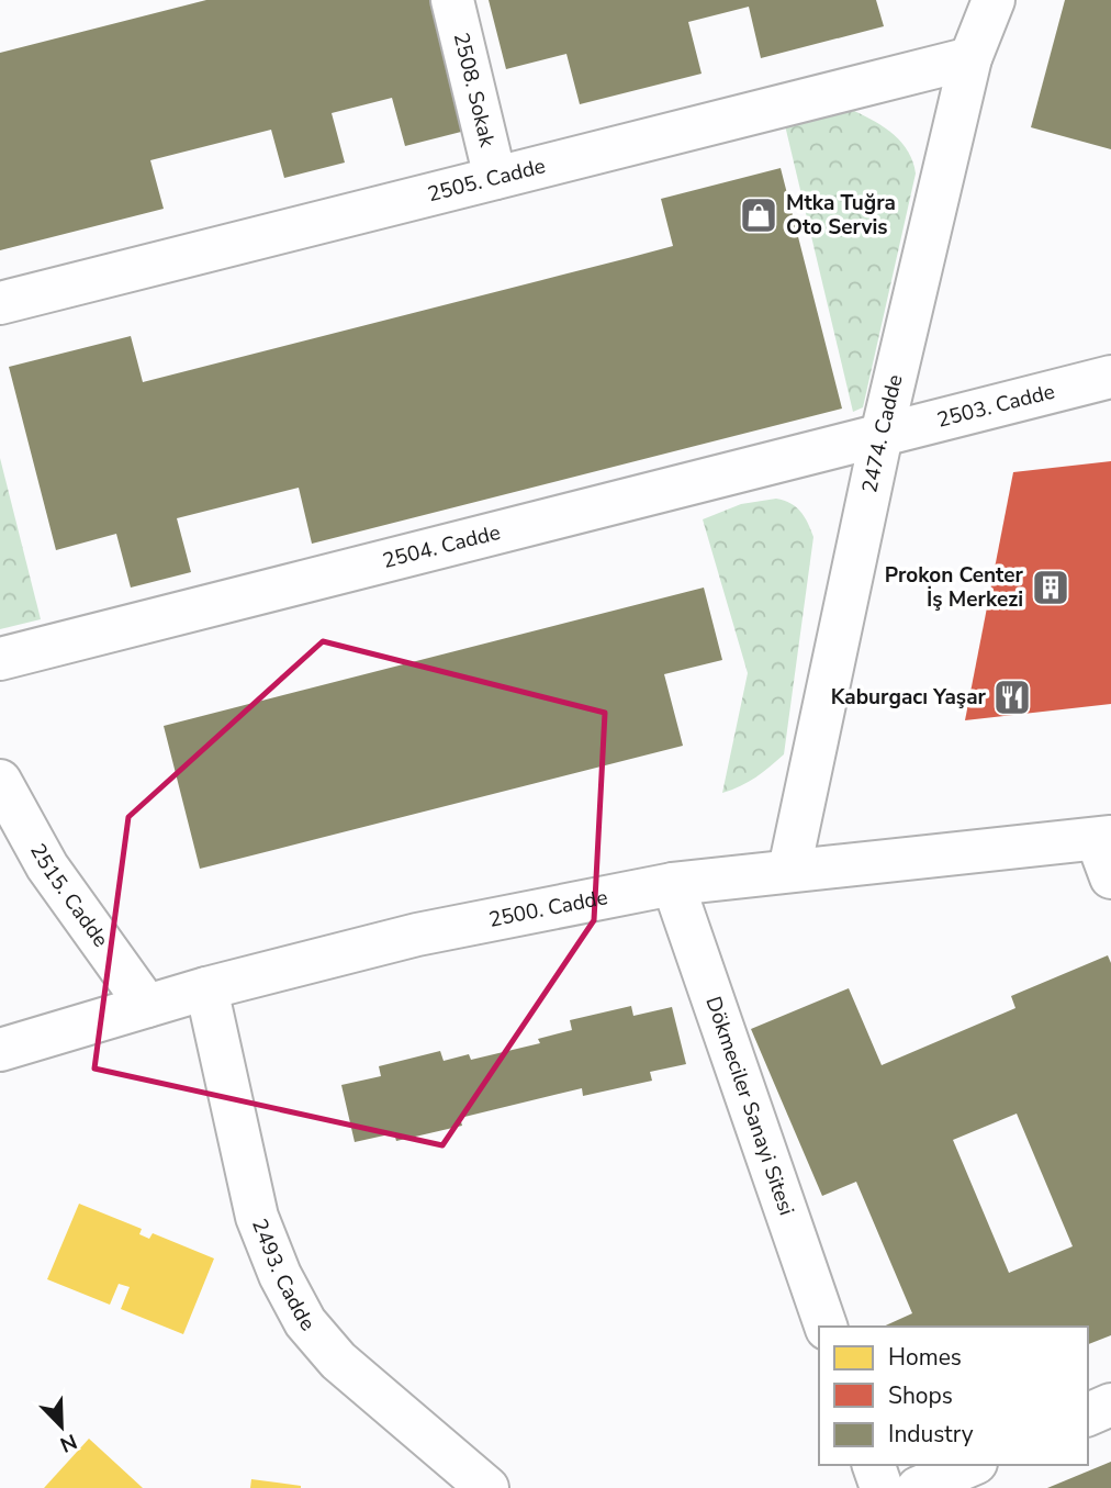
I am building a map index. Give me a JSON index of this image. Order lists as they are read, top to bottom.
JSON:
{
  "streets": {
    "street": [
      "2508. Sokak",
      "2505. Cadde",
      "2503. Cadde",
      "2474. Cadde",
      "2504. Cadde",
      "2515. Cadde",
      "2500. Cadde",
      "Dökmeciler Sanayi Sitesi",
      "2493. Cadde"
    ]
  },
  "crossings": [
    ["2508. Sokak", "2505. Cadde"],
    ["2505. Cadde", "2474. Cadde"],
    ["2503. Cadde", "2474. Cadde"],
    ["2503. Cadde", "2504. Cadde"],
    ["2474. Cadde", "2504. Cadde"],
    ["2474. Cadde", "2500. Cadde"],
    ["2515. Cadde", "2500. Cadde"],
    ["2500. Cadde", "Dökmeciler Sanayi Sitesi"],
    ["2500. Cadde", "2493. Cadde"]
  ],
  "places": {
    "shop": ["Mtka Tuğra Oto Servis"],
    "building": ["Prokon Center İş Merkezi"],
    "restaurant": ["Kaburgacı Yaşar"]
  },
  "legend": ["Homes", "Shops", "Industry"],
  "north": "bottom right"
}
